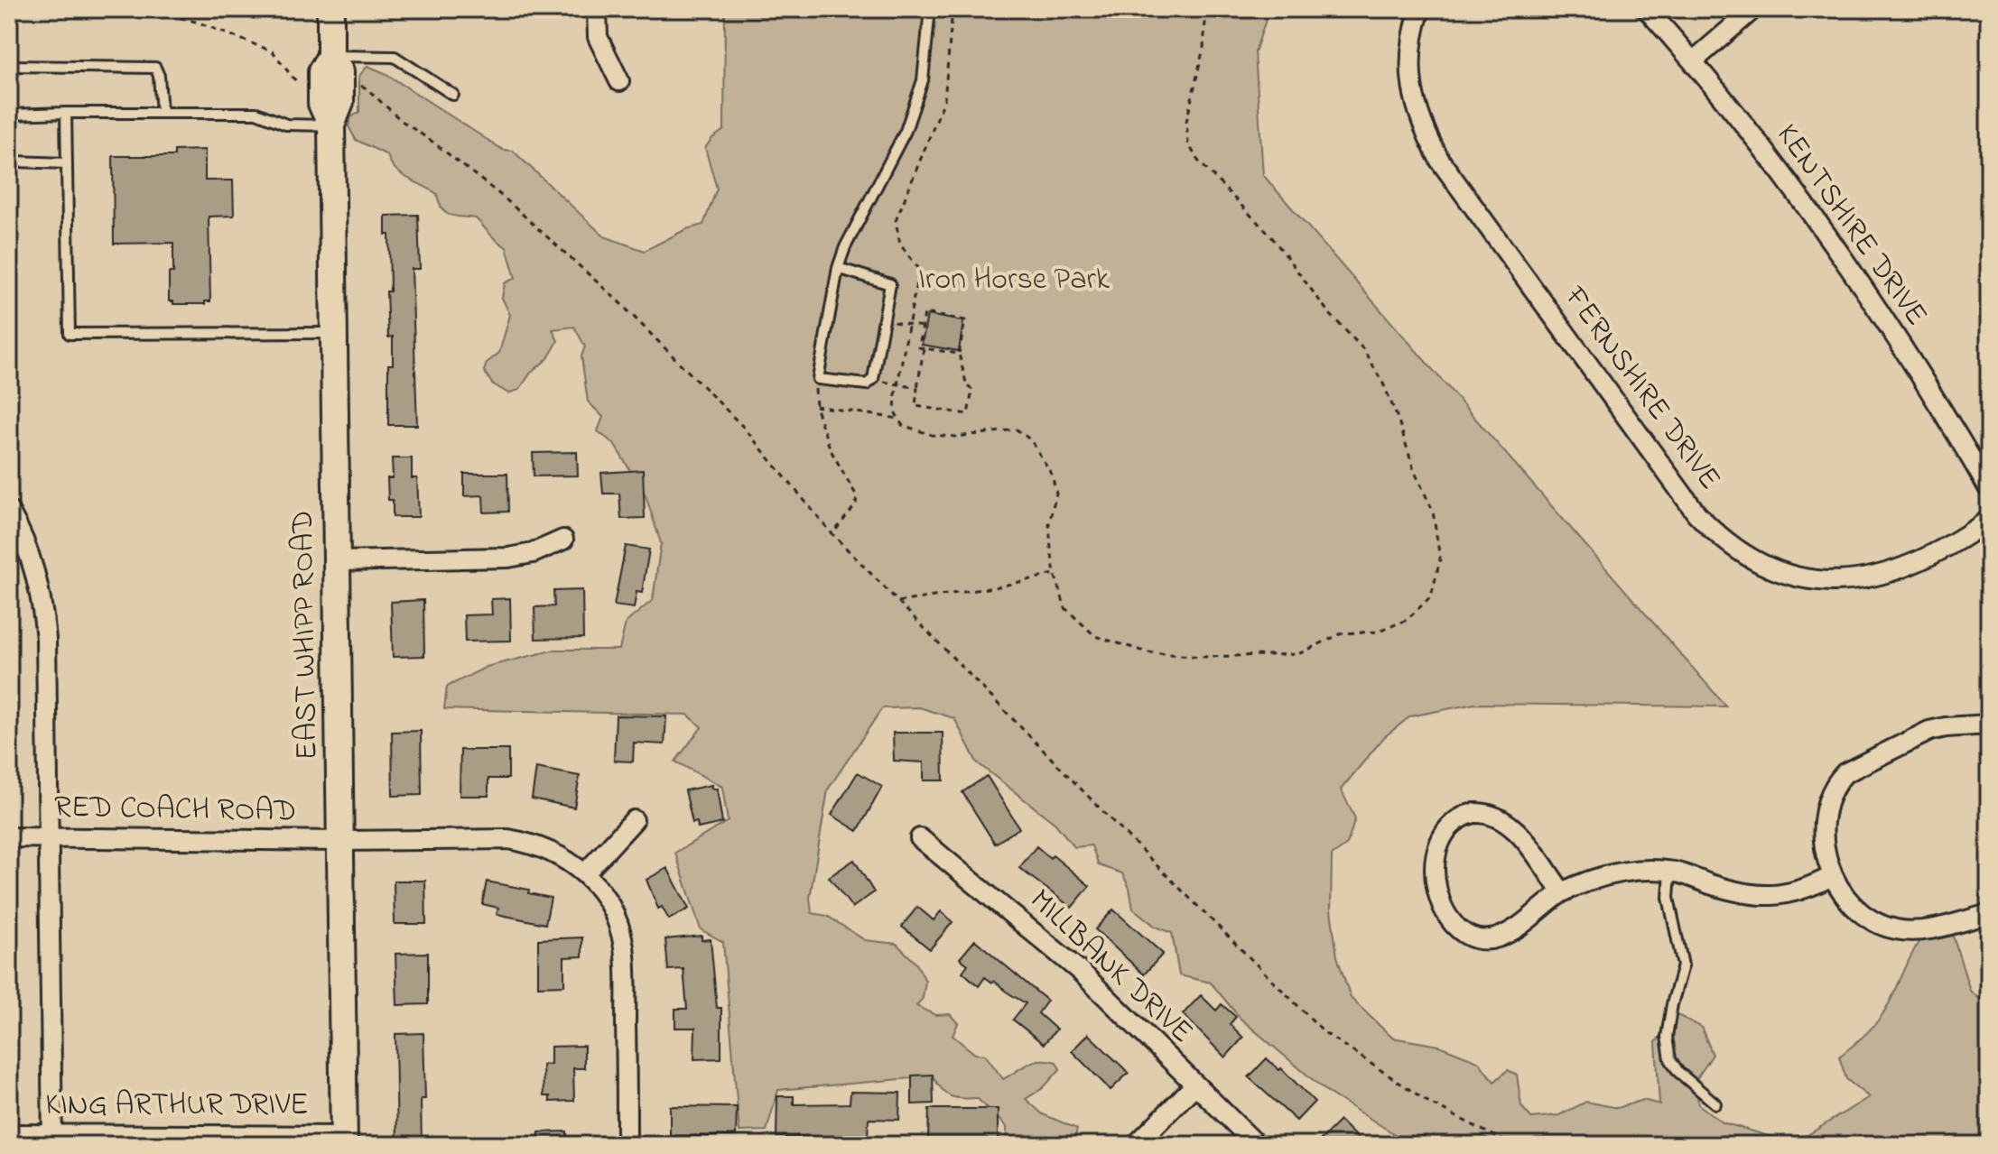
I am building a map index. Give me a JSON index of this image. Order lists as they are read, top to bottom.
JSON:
{
  "streets": {
    "main road": ["EAST WHIPP ROAD"],
    "street": [
      "KENTSHIRE DRIVE",
      "FERNSHIRE DRIVE",
      "RED COACH ROAD",
      "MILLBANK DRIVE",
      "KING ARTHUR DRIVE"
    ]
  },
  "crossings": [
    ["EAST WHIPP ROAD", "RED COACH ROAD"],
    ["EAST WHIPP ROAD", "KING ARTHUR DRIVE"]
  ],
  "parks": ["Iron Horse Park"]
}
